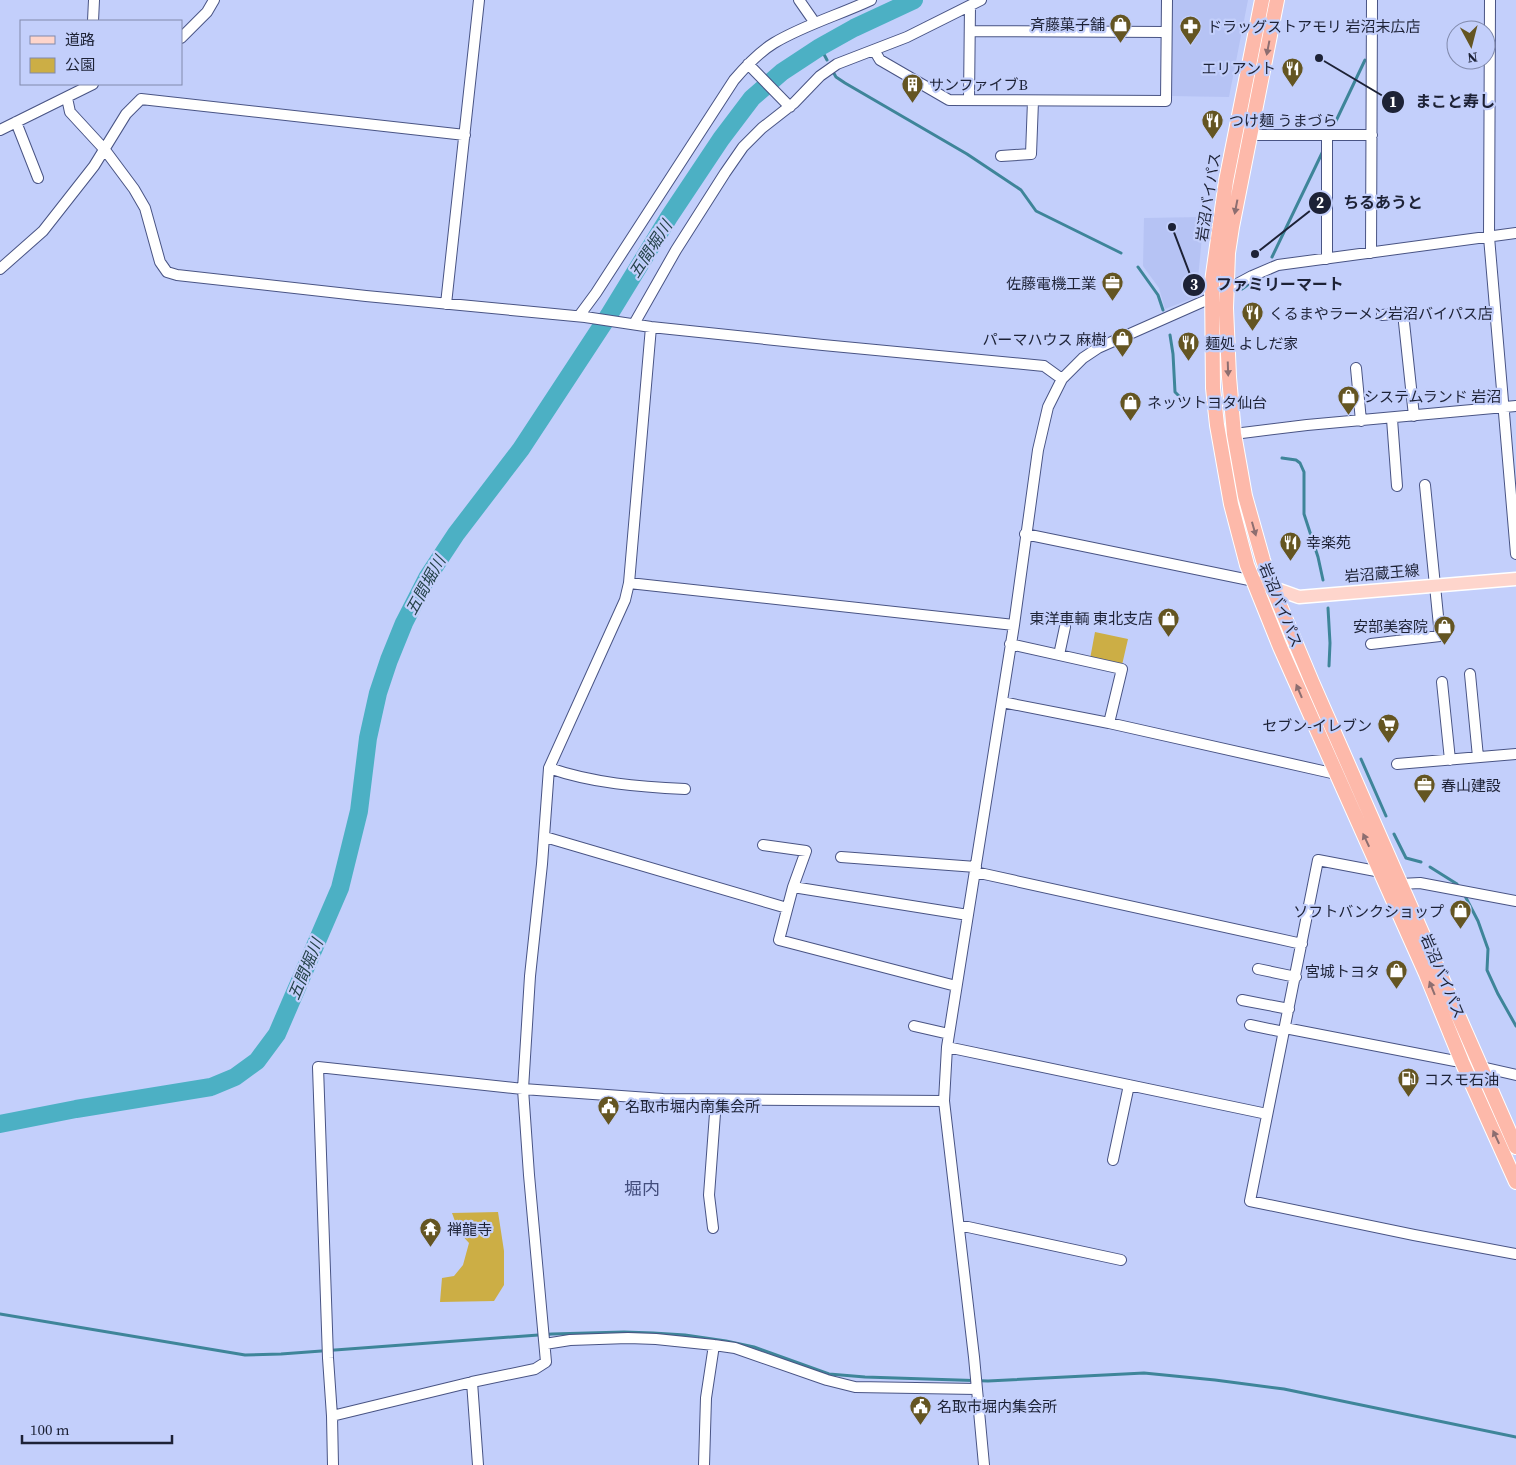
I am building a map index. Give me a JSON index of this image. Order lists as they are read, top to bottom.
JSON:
{
  "streets": {
    "highway": ["岩沼バイパス"],
    "main road": ["岩沼蔵王線"]
  },
  "crossings": [
    ["岩沼バイパス", "岩沼蔵王線"]
  ],
  "districts": ["堀内"],
  "water": ["五間堀川"],
  "places": {
    "shop": [
      "斉藤菓子舗",
      "パーマハウス 麻樹",
      "システムランド 岩沼",
      "ネッツトヨタ仙台",
      "東洋車輌 東北支店",
      "安部美容院",
      "ソフトバンクショップ",
      "宮城トヨタ"
    ],
    "pharmacy": ["ドラッグストアモリ 岩沼末広店"],
    "other": ["まこと寿し", "ファミリーマート", "ちるあうと"],
    "restaurant": [
      "エリアント",
      "つけ麺 うまづら",
      "くるまやラーメン岩沼バイパス店",
      "麺処 よしだ家",
      "幸楽苑"
    ],
    "building": ["サンファイブB"],
    "office": ["佐藤電機工業", "春山建設"],
    "supermarket": ["セブン-イレブン"],
    "fuel station": ["コスモ石油"],
    "public building": ["名取市堀内南集会所", "名取市堀内集会所"],
    "temple": ["禅龍寺"]
  },
  "legend": ["道路", "公園"],
  "scale_bar": "100 m",
  "north": "bottom"
}
